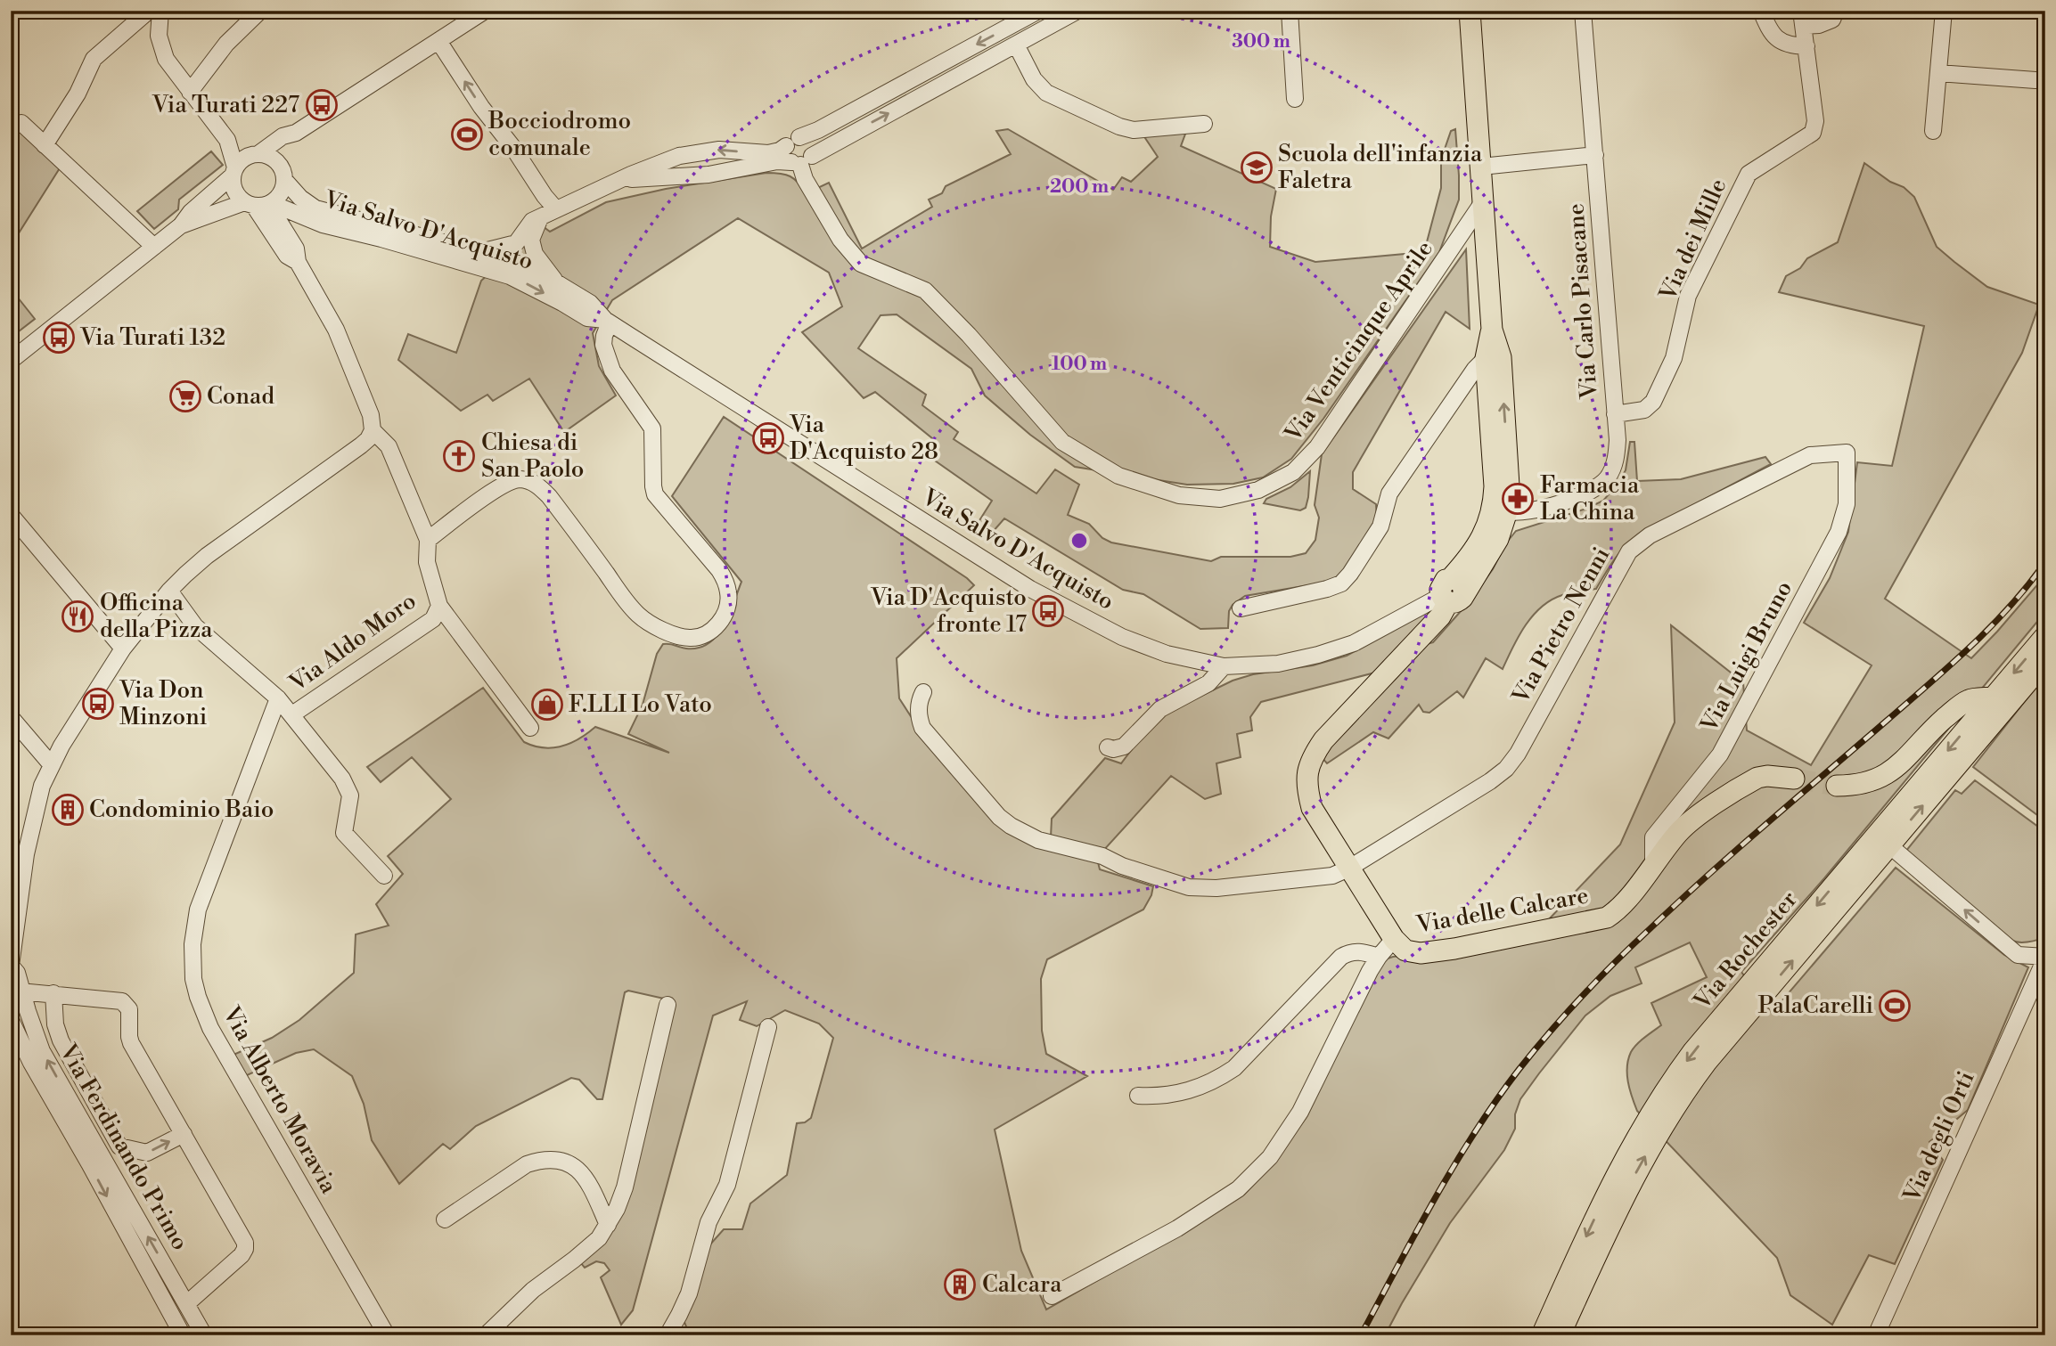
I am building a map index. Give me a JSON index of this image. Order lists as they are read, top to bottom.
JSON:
{
  "streets": {
    "main road": ["Via delle Calcare", "Via Rochester"],
    "street": [
      "Via Salvo D'Acquisto",
      "Via dei Mille",
      "Via Carlo Pisacane",
      "Via Venticinque Aprile",
      "Via Pietro Nenni",
      "Via Aldo Moro",
      "Via Luigi Bruno",
      "Via Alberto Moravia",
      "Via degli Orti",
      "Via Ferdinando Primo"
    ]
  },
  "crossings": [
    ["Via Salvo D'Acquisto", "Via Aldo Moro"],
    ["Via Salvo D'Acquisto", "Via delle Calcare"],
    ["Via dei Mille", "Via Carlo Pisacane"],
    ["Via Pietro Nenni", "Via Luigi Bruno"],
    ["Via Pietro Nenni", "Via delle Calcare"],
    ["Via Luigi Bruno", "Via delle Calcare"]
  ],
  "places": {
    "bus stop": [
      "Via Turati 227",
      "Via Turati 132",
      "Via D'Acquisto 28",
      "Via D'Acquisto fronte 17",
      "Via Don Minzoni"
    ],
    "sports": ["Bocciodromo comunale", "PalaCarelli"],
    "school or university": ["Scuola dell'infanzia Faletra"],
    "supermarket": ["Conad"],
    "church": ["Chiesa di San Paolo"],
    "pharmacy": ["Farmacia La China"],
    "restaurant": ["Officina della Pizza"],
    "shop": ["F.LLI Lo Vato"],
    "building": ["Condominio Baio", "Calcara"]
  },
  "rings": ["300 m", "200 m", "100 m"]
}
